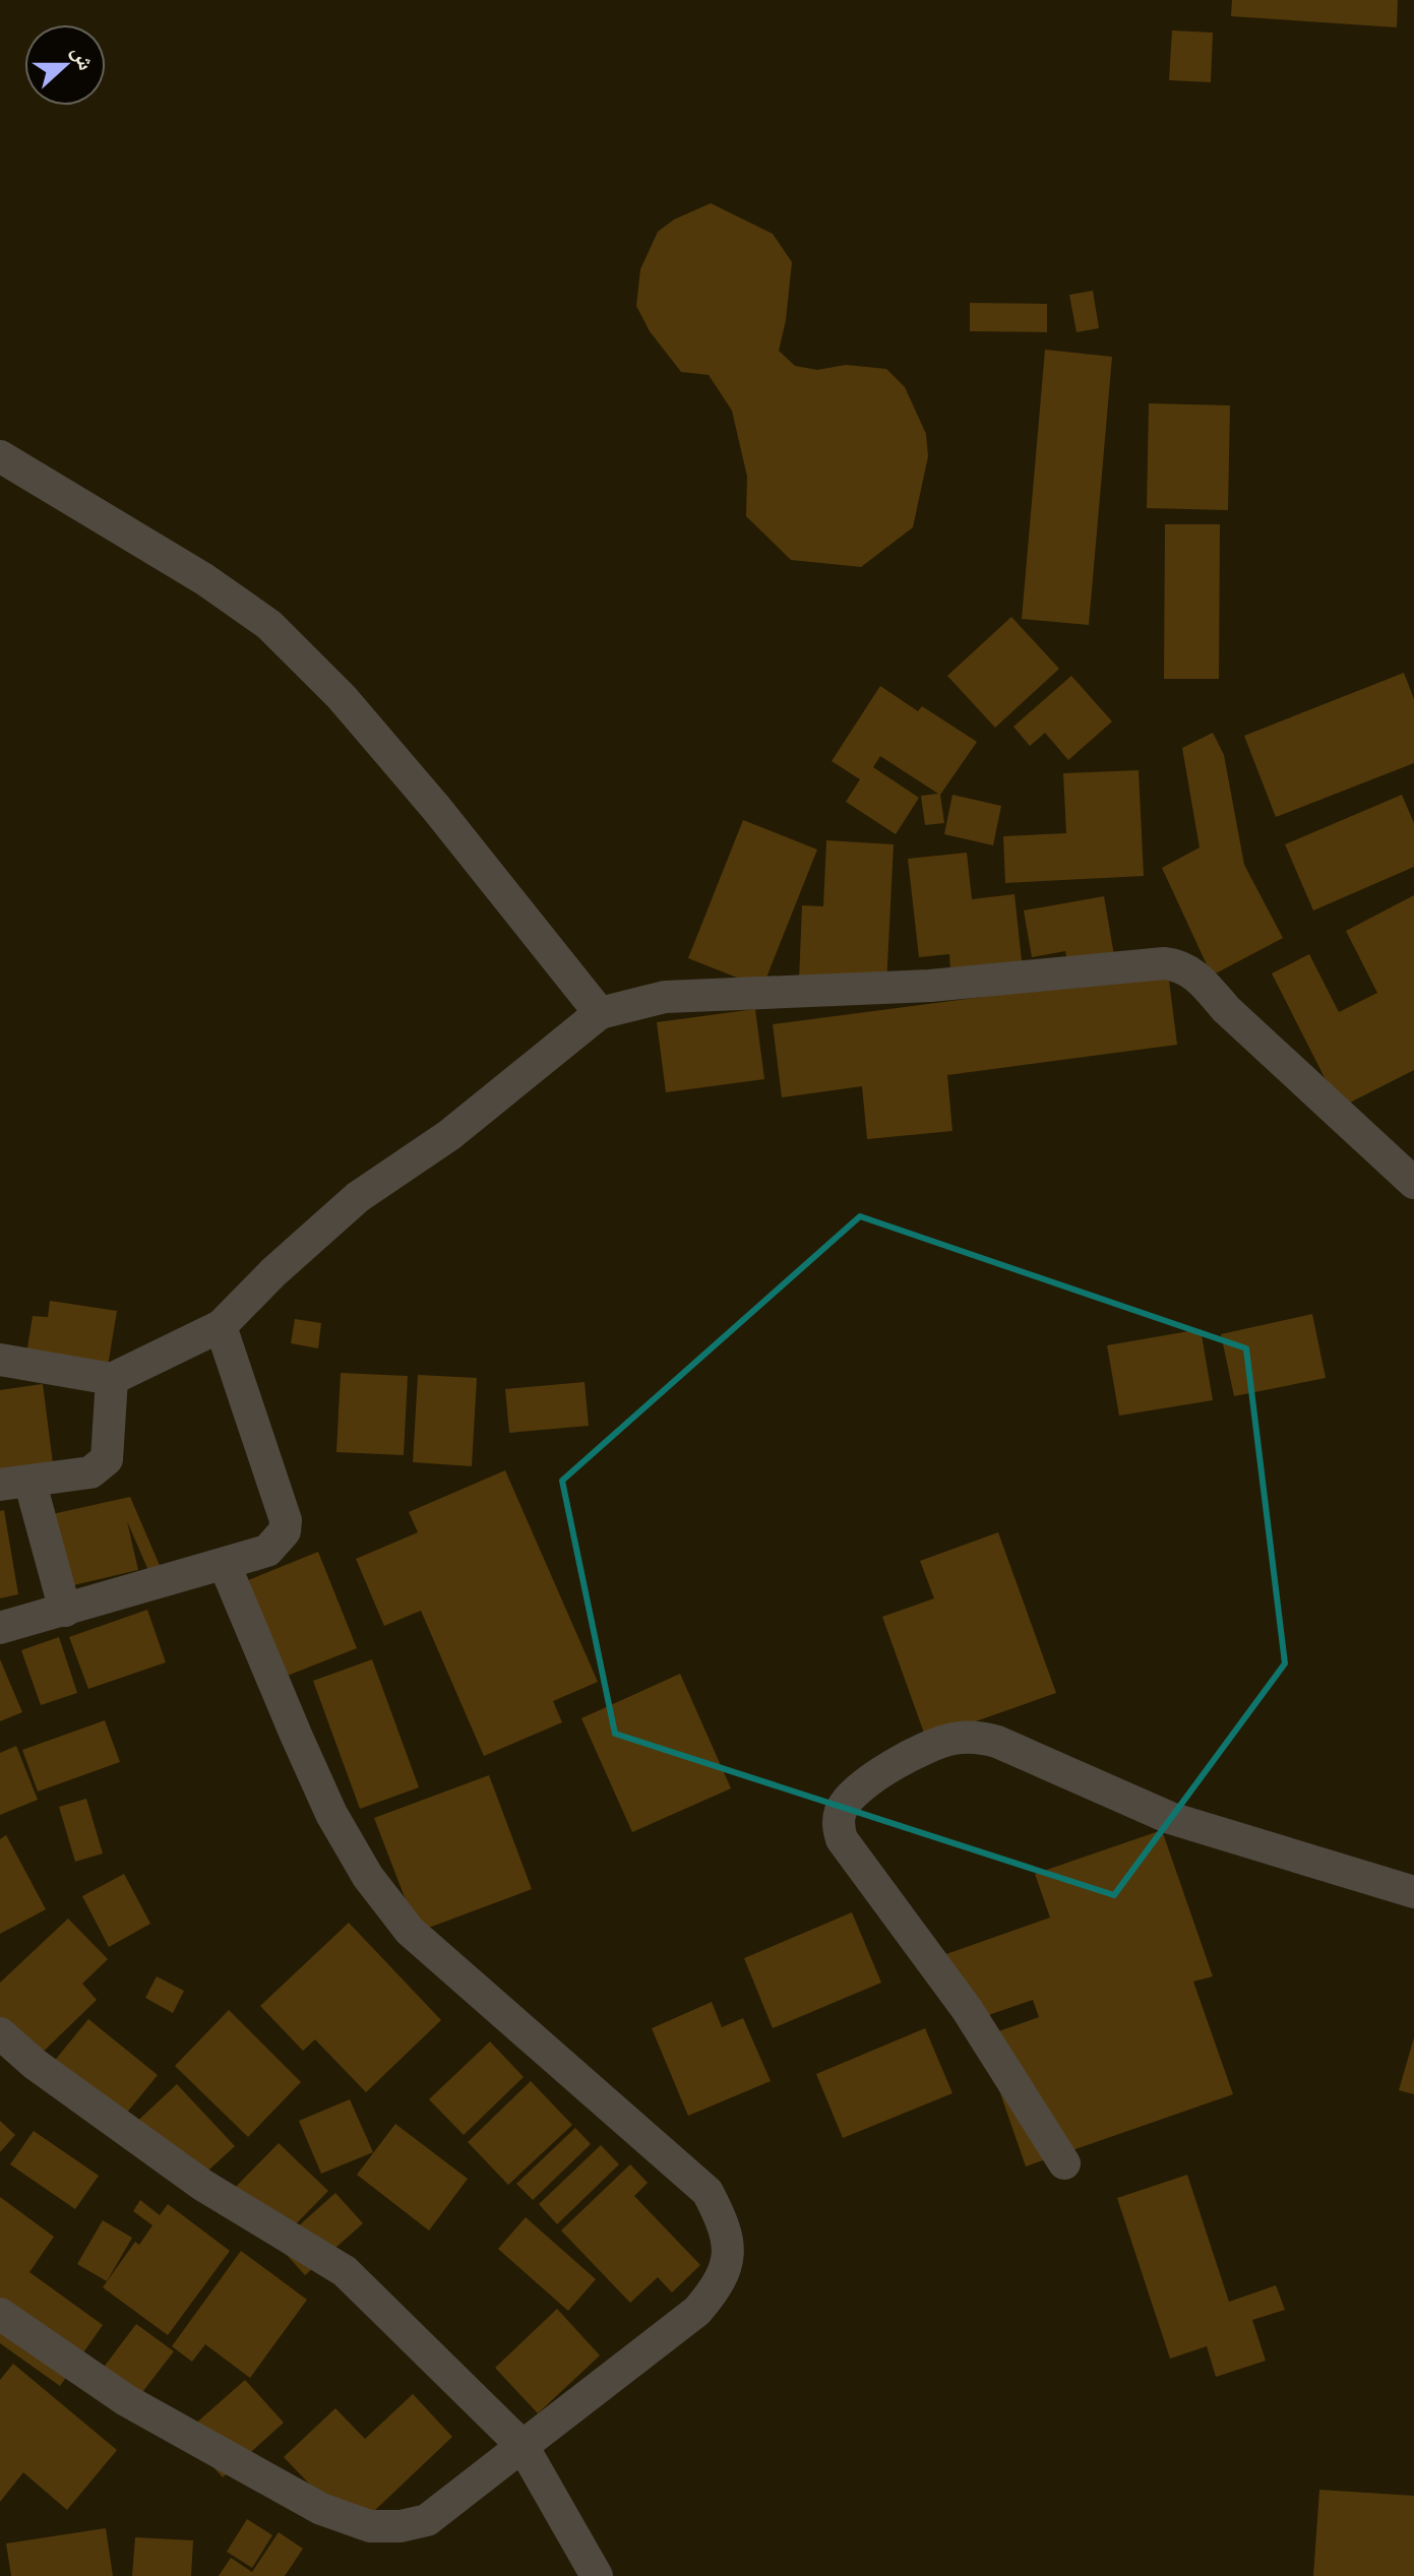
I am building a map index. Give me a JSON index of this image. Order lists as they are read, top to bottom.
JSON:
{
  "north": "right"
}
